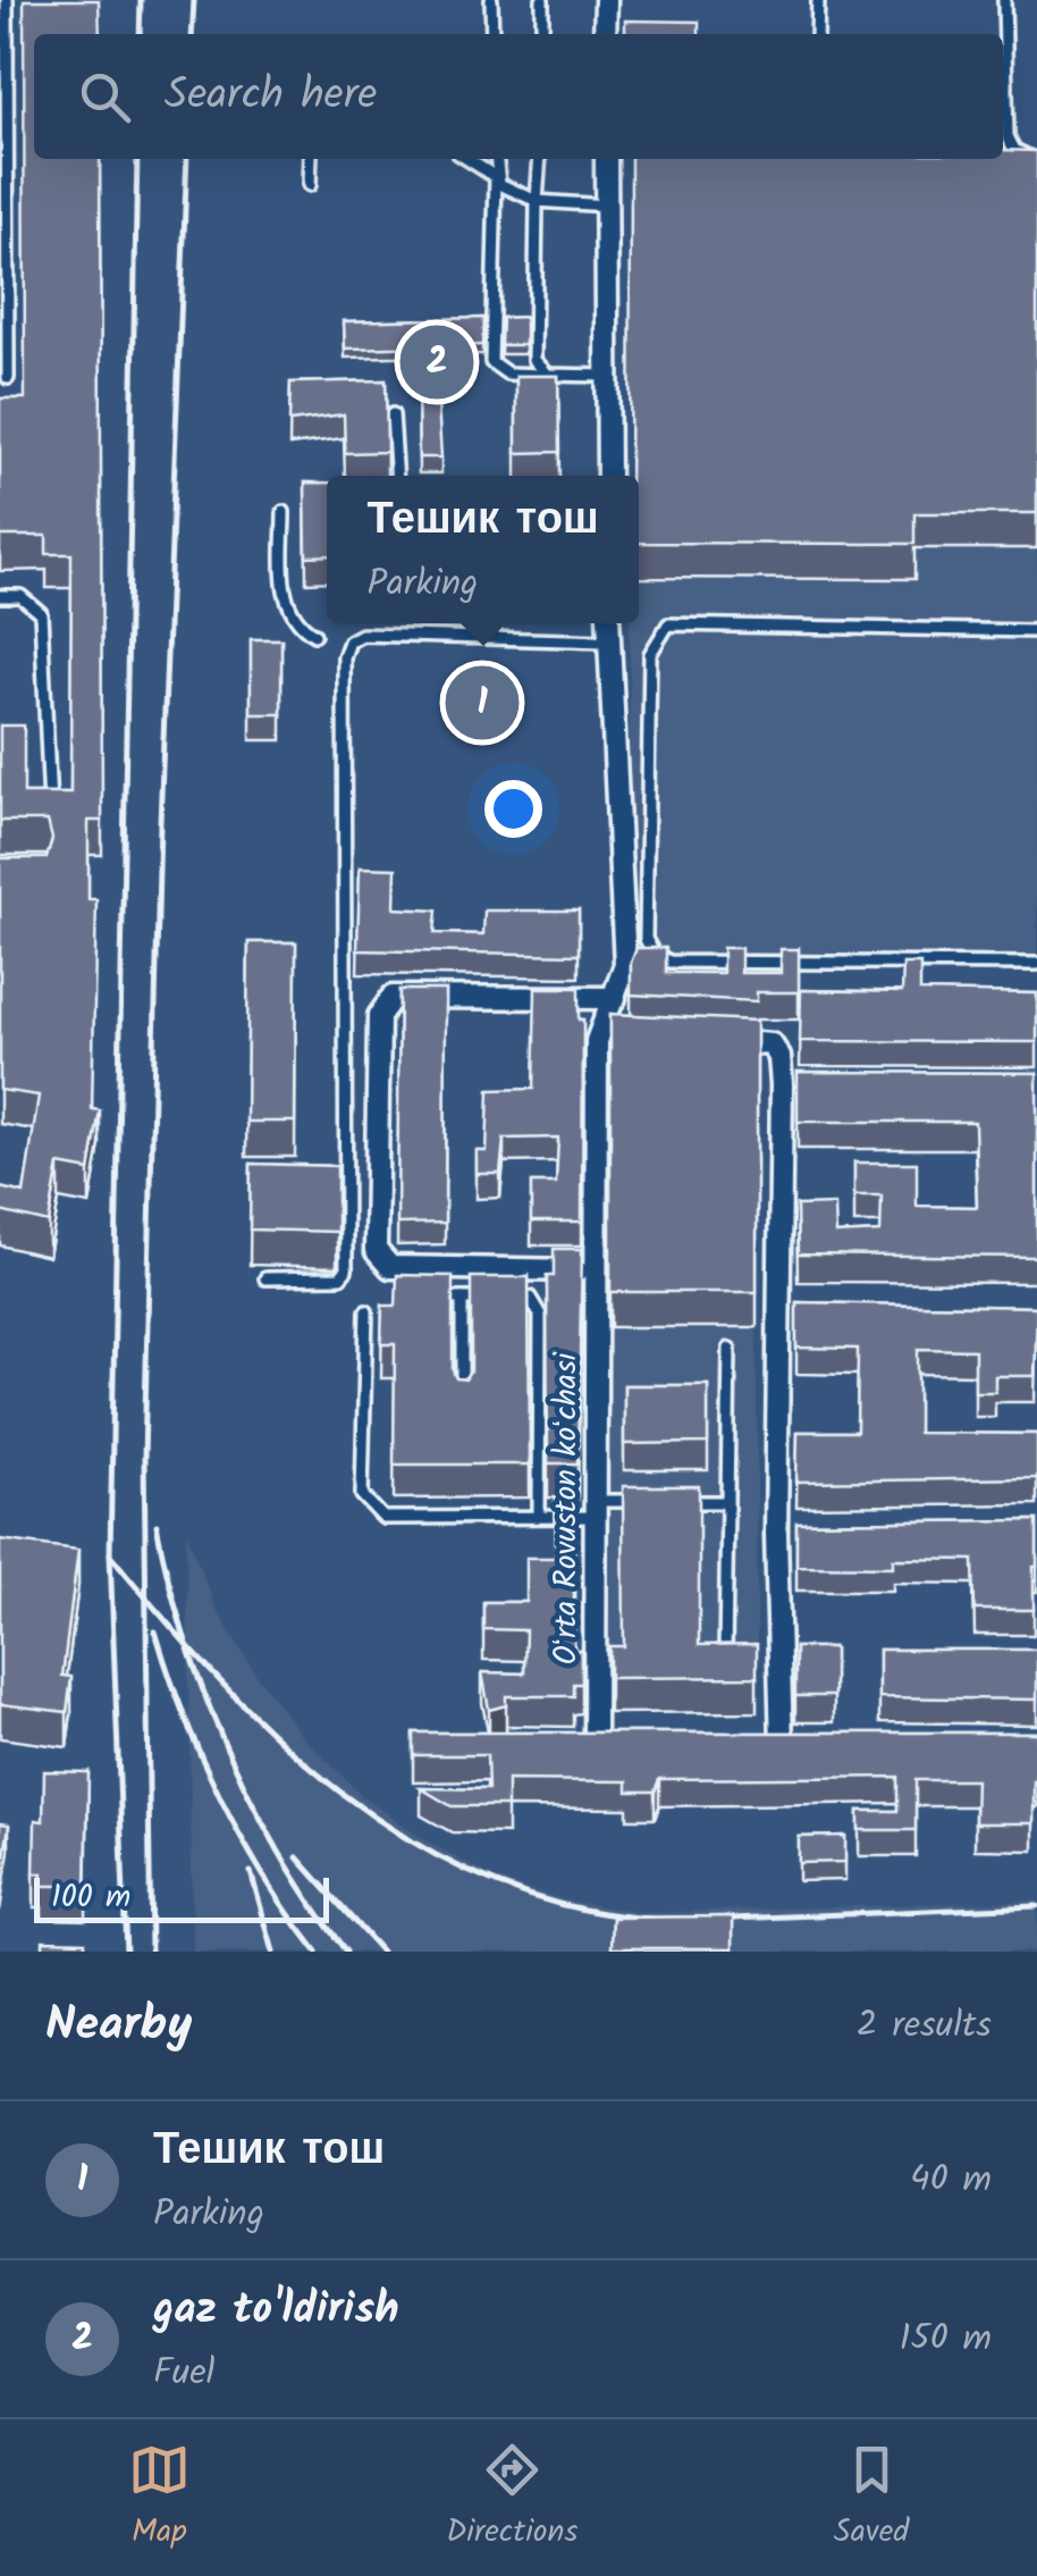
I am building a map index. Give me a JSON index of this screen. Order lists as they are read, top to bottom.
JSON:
{
  "streets": {
    "street": ["Oʻrta Rovuston koʻchasi"]
  },
  "scale_bar": "100 m",
  "page": {
    "search": "Search here",
    "pins": ["2", "1"],
    "popup": ["Тешик тош", "Parking"],
    "scale": "100 m",
    "heading": ["Nearby", "2 results"],
    "list": [
      {
        "mark": "1",
        "name": "Тешик тош",
        "note": "Parking",
        "value": "40 m"
      },
      {
        "mark": "2",
        "name": "gaz to'ldirish",
        "note": "Fuel",
        "value": "150 m"
      }
    ],
    "nav": ["Map", "Directions", "Saved"]
  }
}
